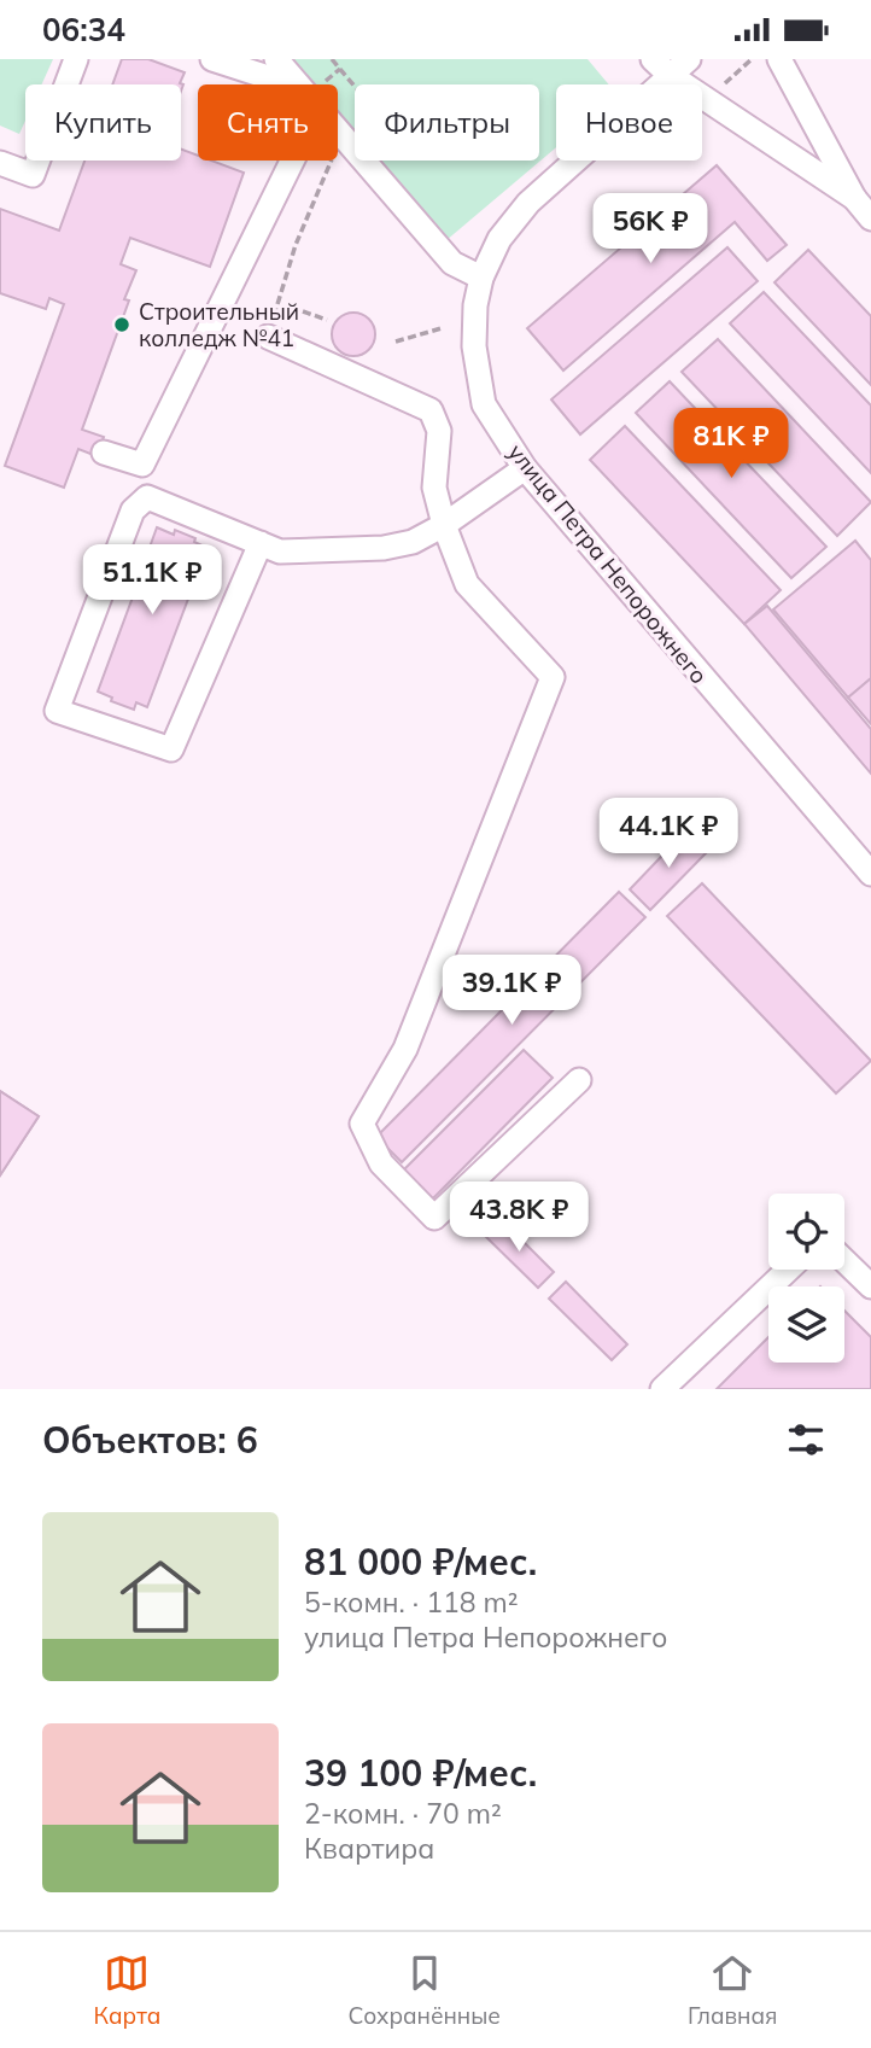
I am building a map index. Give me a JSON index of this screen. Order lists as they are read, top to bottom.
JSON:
{
  "streets": {
    "street": ["улица Петра Непорожнего"]
  },
  "places": ["Строительный колледж №41"],
  "page": {
    "status": "06:34",
    "chip": [
      "Купить",
      "Снять",
      "Фильтры",
      "Новое"
    ],
    "price": [
      "56K ₽",
      "81K ₽",
      "51.1K ₽",
      "44.1K ₽",
      "39.1K ₽",
      "43.8K ₽"
    ],
    "heading": "Объектов: 6",
    "list": [
      {
        "name": "81 000 ₽/мес.",
        "note": "5-комн. · 118 m² · улица Петра Непорожнего"
      },
      {
        "name": "39 100 ₽/мес.",
        "note": "2-комн. · 70 m² · Квартира"
      }
    ],
    "tabs": ["Карта", "Сохранённые", "Главная"]
  }
}
